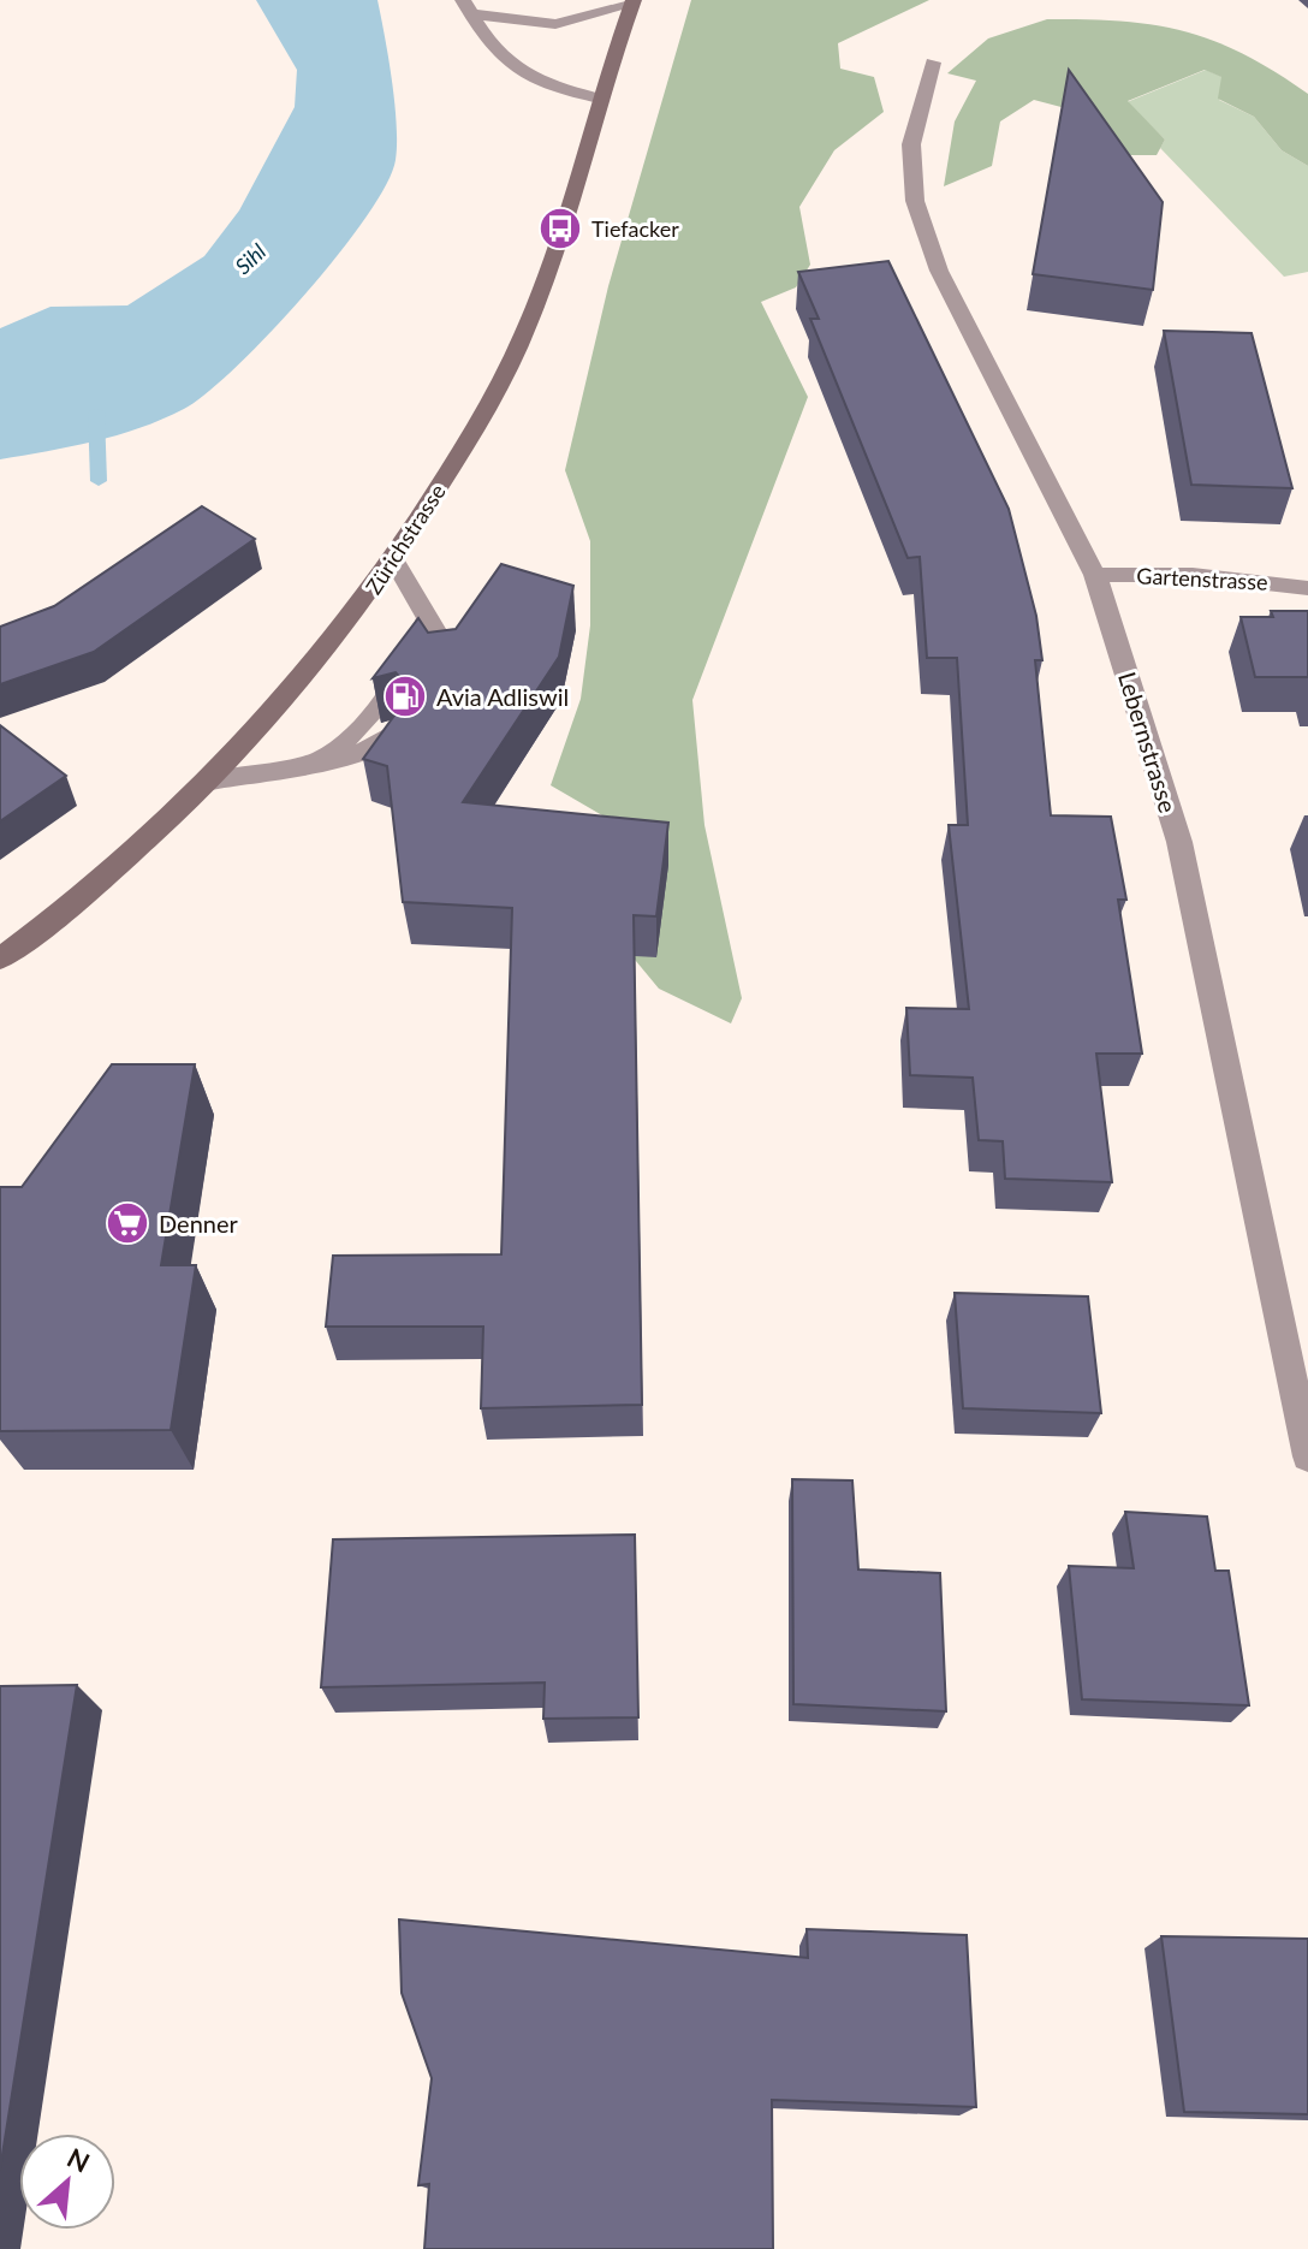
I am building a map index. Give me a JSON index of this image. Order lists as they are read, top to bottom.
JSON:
{
  "streets": {
    "main road": ["Zürichstrasse"],
    "street": ["Gartenstrasse", "Lebernstrasse"]
  },
  "crossings": [
    ["Gartenstrasse", "Lebernstrasse"]
  ],
  "water": ["Sihl"],
  "places": {
    "bus stop": ["Tiefacker"],
    "fuel station": ["Avia Adliswil"],
    "supermarket": ["Denner"]
  },
  "north": "top right"
}
